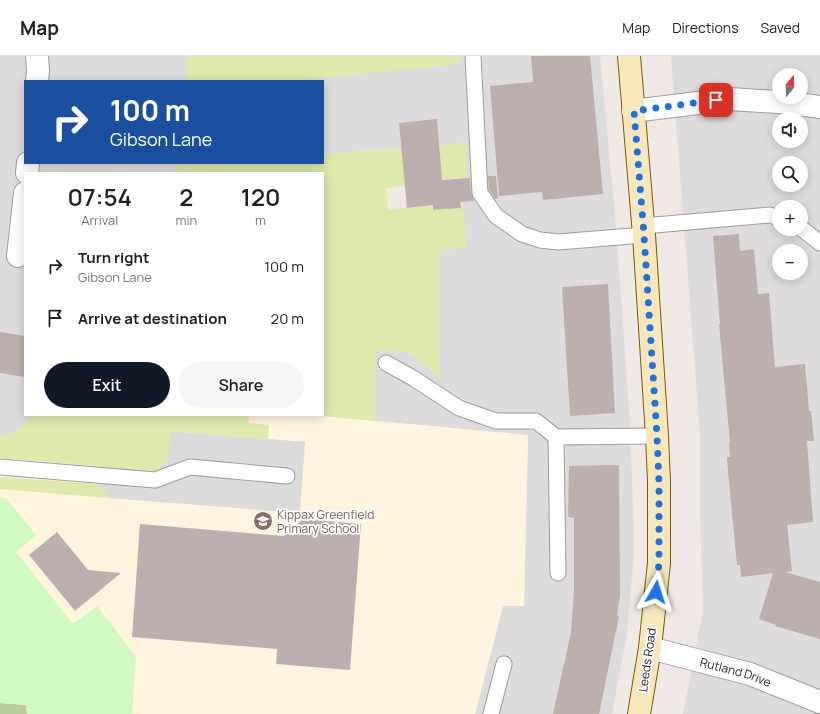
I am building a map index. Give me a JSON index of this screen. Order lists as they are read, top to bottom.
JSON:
{
  "streets": {
    "main road": ["Leeds Road"],
    "street": ["Rutland Drive"]
  },
  "crossings": [
    ["Leeds Road", "Rutland Drive"]
  ],
  "places": {
    "school or university": ["Kippax Greenfield Primary School"]
  },
  "north": "top",
  "page": {
    "header": "Map",
    "nav": ["Map", "Directions", "Saved"],
    "map_buttons": ["+", "−"],
    "turn": ["100 m", "Gibson Lane"],
    "eta": [
      "07:54",
      "Arrival",
      "2",
      "min",
      "120",
      "m"
    ],
    "list": [
      {
        "name": "Turn right",
        "note": "Gibson Lane",
        "value": "100 m"
      },
      {
        "name": "Arrive at destination",
        "value": "20 m"
      }
    ],
    "buttons": ["Exit", "Share"]
  }
}
